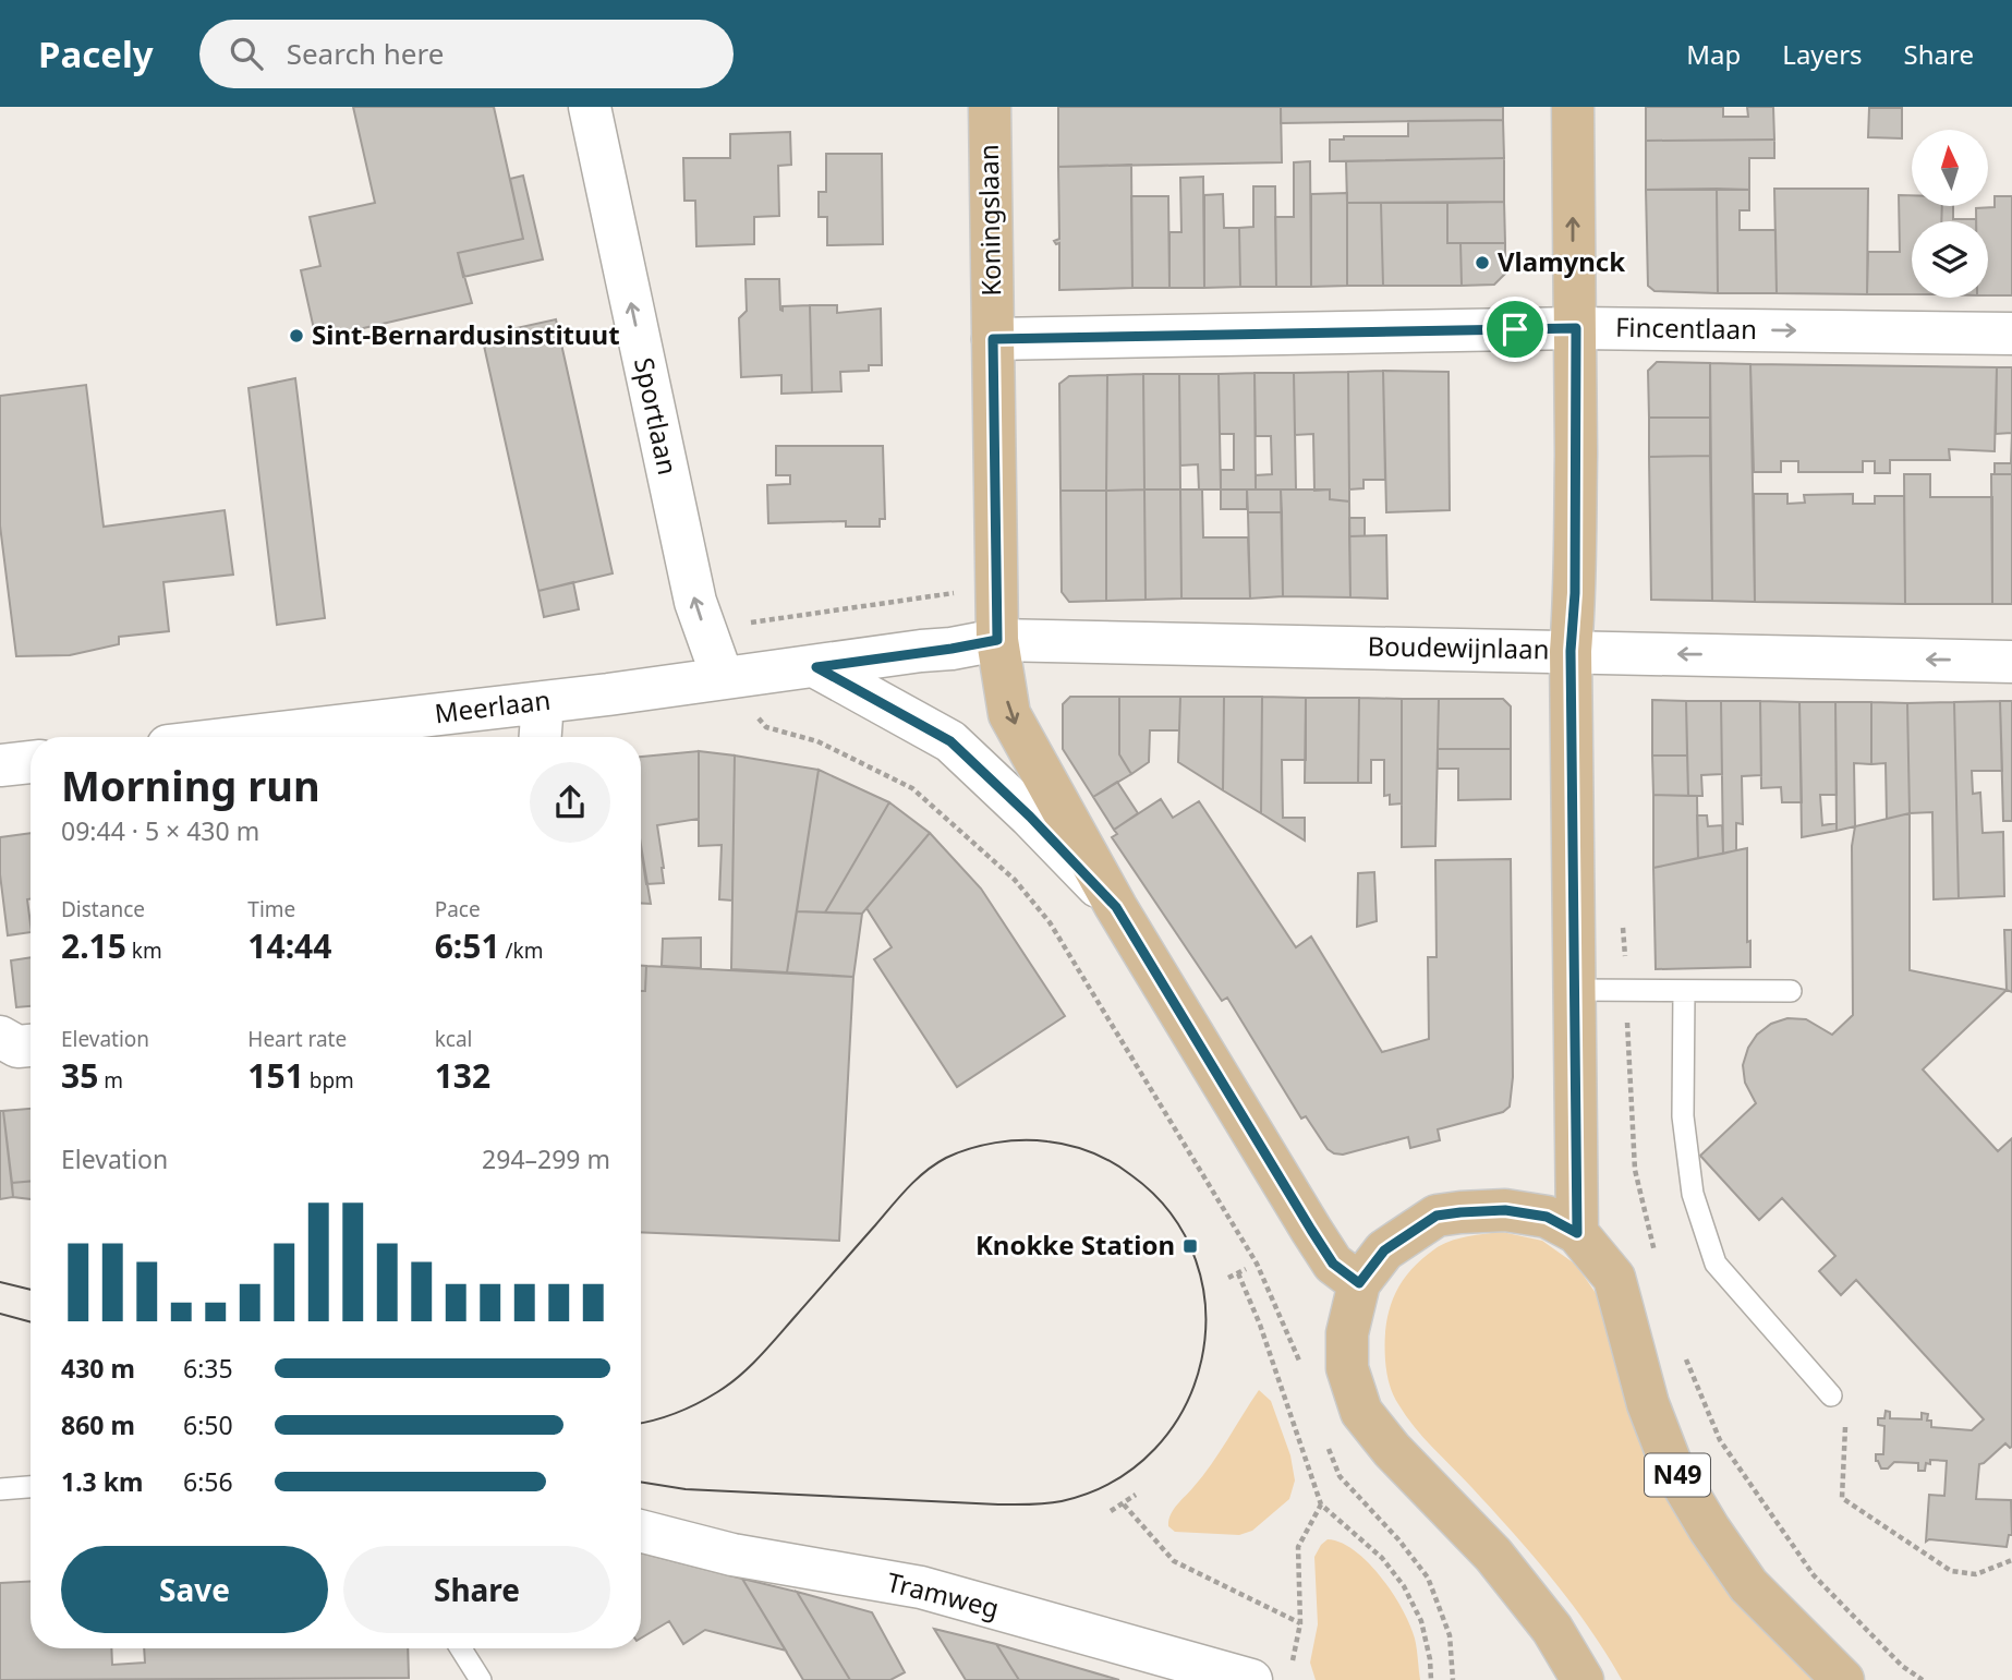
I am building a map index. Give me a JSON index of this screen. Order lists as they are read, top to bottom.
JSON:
{
  "streets": {
    "main road": ["Koningslaan", "N49"],
    "street": [
      "Fincentlaan",
      "Sportlaan",
      "Boudewijnlaan",
      "Meerlaan",
      "Tramweg"
    ]
  },
  "crossings": [
    ["Koningslaan", "Fincentlaan"],
    ["Koningslaan", "Boudewijnlaan"],
    ["Koningslaan", "Meerlaan"],
    ["Koningslaan", "N49"],
    ["Sportlaan", "Meerlaan"],
    ["Boudewijnlaan", "Meerlaan"]
  ],
  "one_way": ["Fincentlaan", "Sportlaan", "Boudewijnlaan"],
  "places": {
    "other": ["Vlamynck", "Sint-Bernardusinstituut"],
    "transit": ["Knokke Station"]
  },
  "north": "top",
  "page": {
    "header": "Pacely",
    "search": "Search here",
    "nav": ["Map", "Layers", "Share"],
    "heading": ["Morning run", "09:44 · 5 × 430 m"],
    "stats": [
      ["Distance", "2.15 km"],
      ["Time", "14:44"],
      ["Pace", "6:51 /km"],
      ["Elevation", "35 m"],
      ["Heart rate", "151 bpm"],
      ["kcal", "132"]
    ],
    "chart": ["Elevation", "294–299 m"],
    "list": [
      {
        "name": "430 m",
        "note": "6:35"
      },
      {
        "name": "860 m",
        "note": "6:50"
      },
      {
        "name": "1.3 km",
        "note": "6:56"
      }
    ],
    "buttons": ["Save", "Share"]
  }
}
